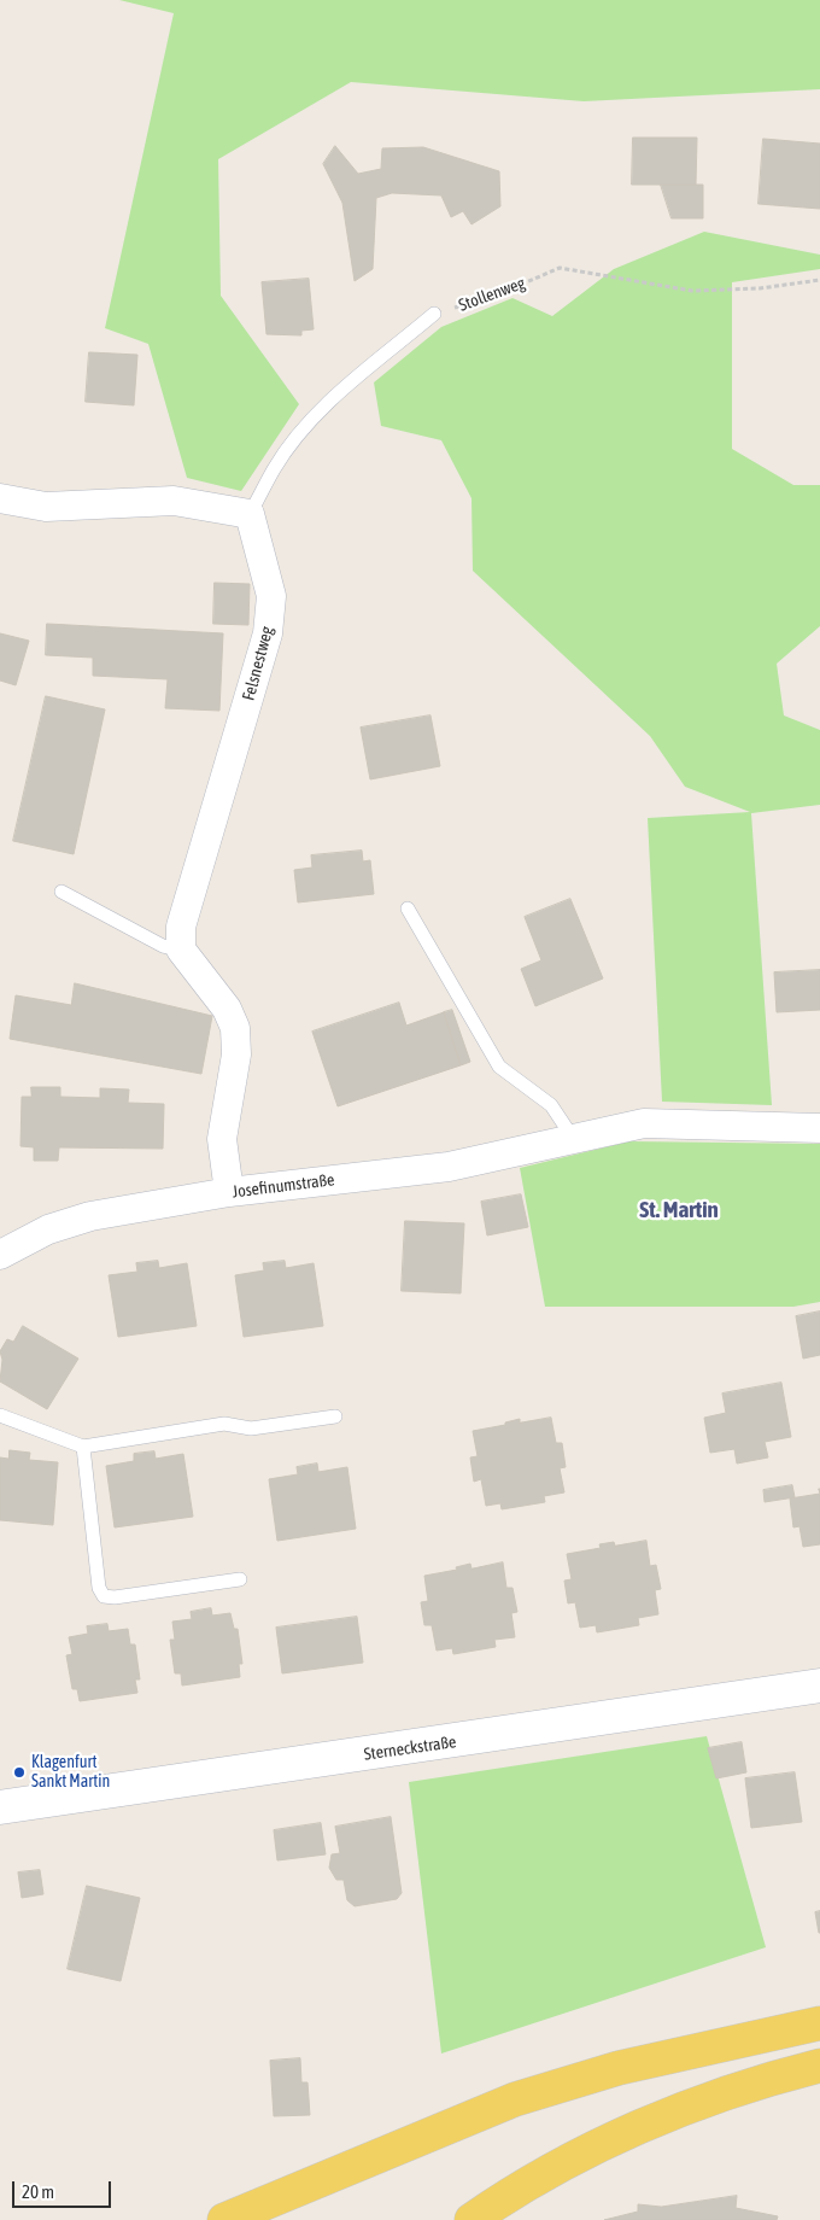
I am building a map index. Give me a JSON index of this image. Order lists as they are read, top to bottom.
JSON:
{
  "streets": {
    "street": ["Felsnestweg", "Josefinumstraße", "Sterneckstraße"],
    "path": ["Stollenweg"]
  },
  "districts": ["St. Martin"],
  "places": ["Klagenfurt Sankt Martin"],
  "scale_bar": "20 m"
}
